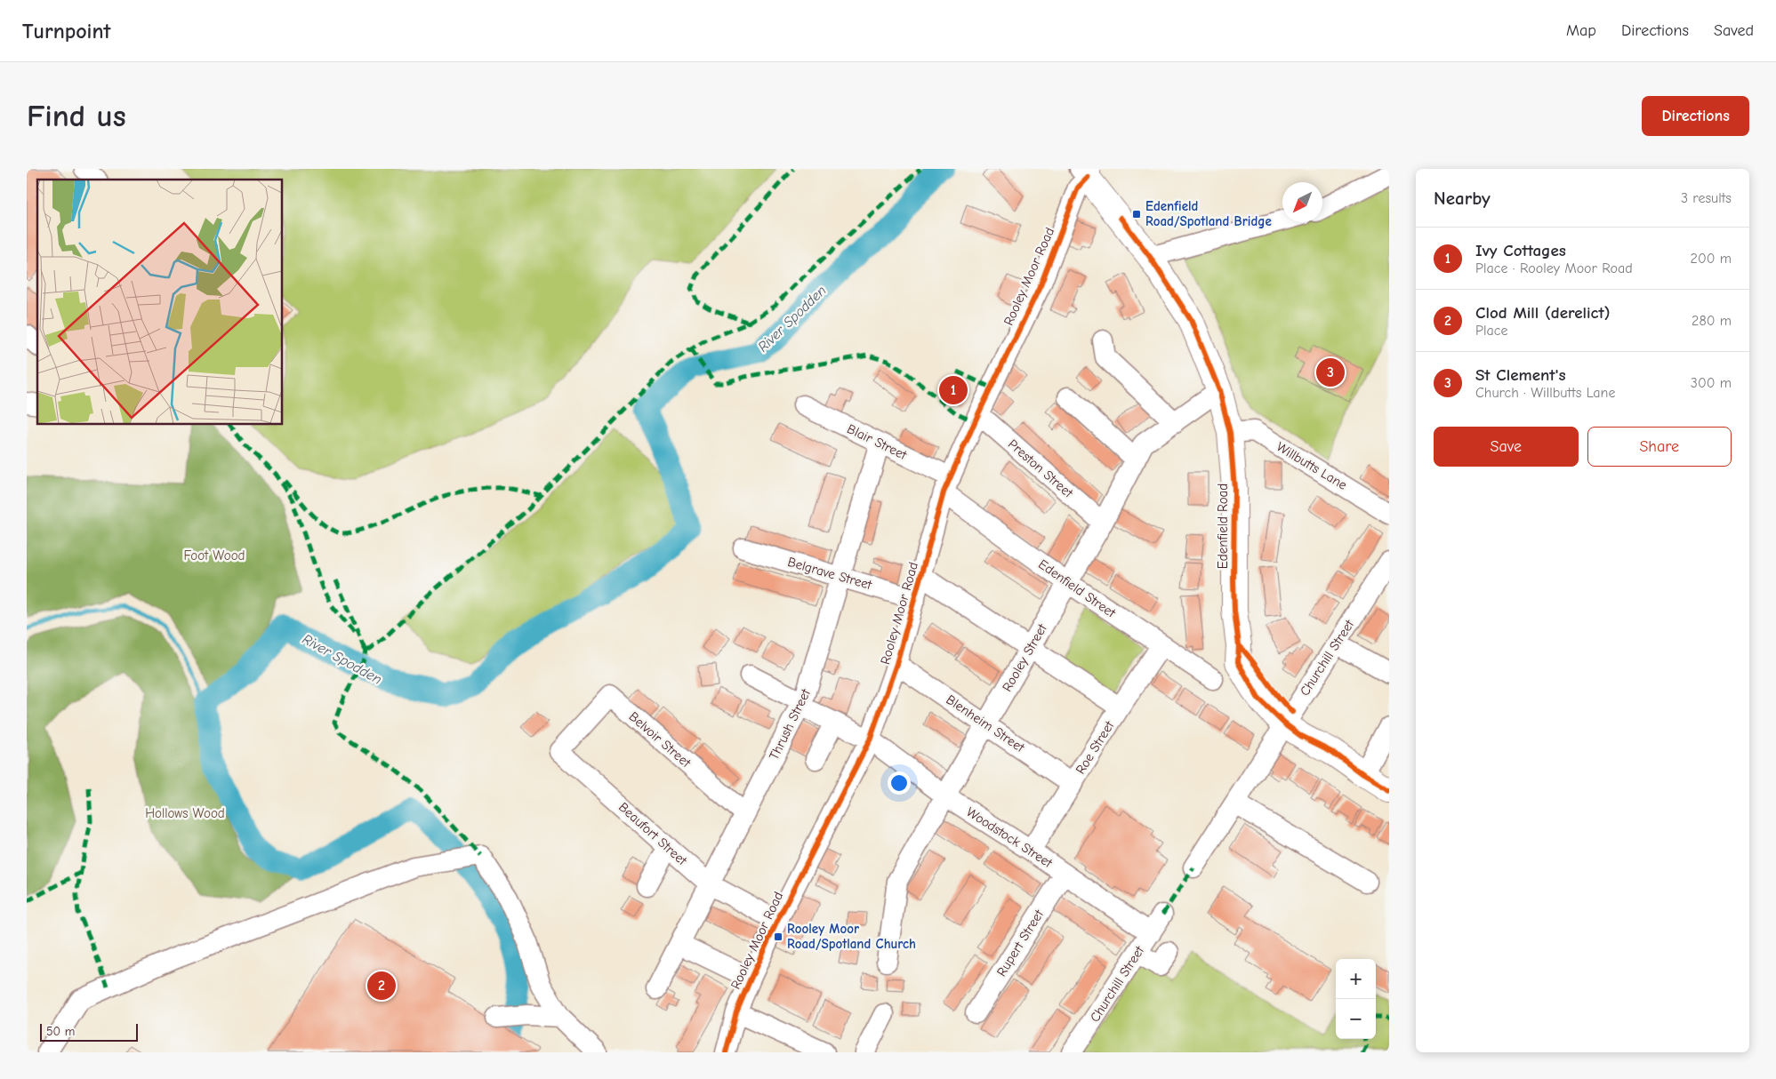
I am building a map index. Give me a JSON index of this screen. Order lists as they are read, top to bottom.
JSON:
{
  "streets": {
    "main road": ["Edenfield Road"],
    "street": [
      "Rooley Moor Road",
      "Blair Street",
      "Willbutts Lane",
      "Preston Street",
      "Belgrave Street",
      "Edenfield Street",
      "Rooley Street",
      "Churchill Street",
      "Blenheim Street",
      "Thrush Street",
      "Belvoir Street",
      "Roe Street",
      "Beaufort Street",
      "Woodstock Street",
      "Rupert Street"
    ]
  },
  "crossings": [
    ["Rooley Moor Road", "Blair Street"],
    ["Rooley Moor Road", "Preston Street"],
    ["Rooley Moor Road", "Edenfield Road"],
    ["Rooley Moor Road", "Belgrave Street"],
    ["Rooley Moor Road", "Edenfield Street"],
    ["Rooley Moor Road", "Blenheim Street"],
    ["Rooley Moor Road", "Beaufort Street"],
    ["Rooley Moor Road", "Woodstock Street"],
    ["Blair Street", "Edenfield Street"],
    ["Blair Street", "Thrush Street"],
    ["Willbutts Lane", "Edenfield Road"],
    ["Preston Street", "Rooley Street"],
    ["Edenfield Road", "Rooley Street"],
    ["Edenfield Road", "Churchill Street"],
    ["Belgrave Street", "Thrush Street"],
    ["Edenfield Street", "Rooley Street"],
    ["Edenfield Street", "Roe Street"],
    ["Rooley Street", "Blenheim Street"],
    ["Rooley Street", "Woodstock Street"],
    ["Churchill Street", "Woodstock Street"],
    ["Blenheim Street", "Roe Street"],
    ["Thrush Street", "Belvoir Street"],
    ["Thrush Street", "Beaufort Street"],
    ["Thrush Street", "Woodstock Street"],
    ["Belvoir Street", "Beaufort Street"],
    ["Roe Street", "Woodstock Street"],
    ["Woodstock Street", "Rupert Street"]
  ],
  "water": ["River Spodden"],
  "parks": ["Foot Wood", "Hollows Wood"],
  "places": {
    "transit": ["Edenfield Road/Spotland Bridge", "Rooley Moor Road/Spotland Church"]
  },
  "scale_bar": "50 m",
  "north": "bottom left",
  "page": {
    "header": "Turnpoint",
    "nav": ["Map", "Directions", "Saved"],
    "buttons": [
      "Directions",
      ["Save", "Share"]
    ],
    "title": "Find us",
    "heading": ["Nearby", "3 results"],
    "list": [
      {
        "mark": "1",
        "name": "Ivy Cottages",
        "note": "Place · Rooley Moor Road",
        "value": "200 m"
      },
      {
        "mark": "2",
        "name": "Clod Mill (derelict)",
        "note": "Place",
        "value": "280 m"
      },
      {
        "mark": "3",
        "name": "St Clement's",
        "note": "Church · Willbutts Lane",
        "value": "300 m"
      }
    ],
    "pins": ["3", "1", "2"],
    "map_buttons": ["+", "−"],
    "scale": "50 m"
  }
}
